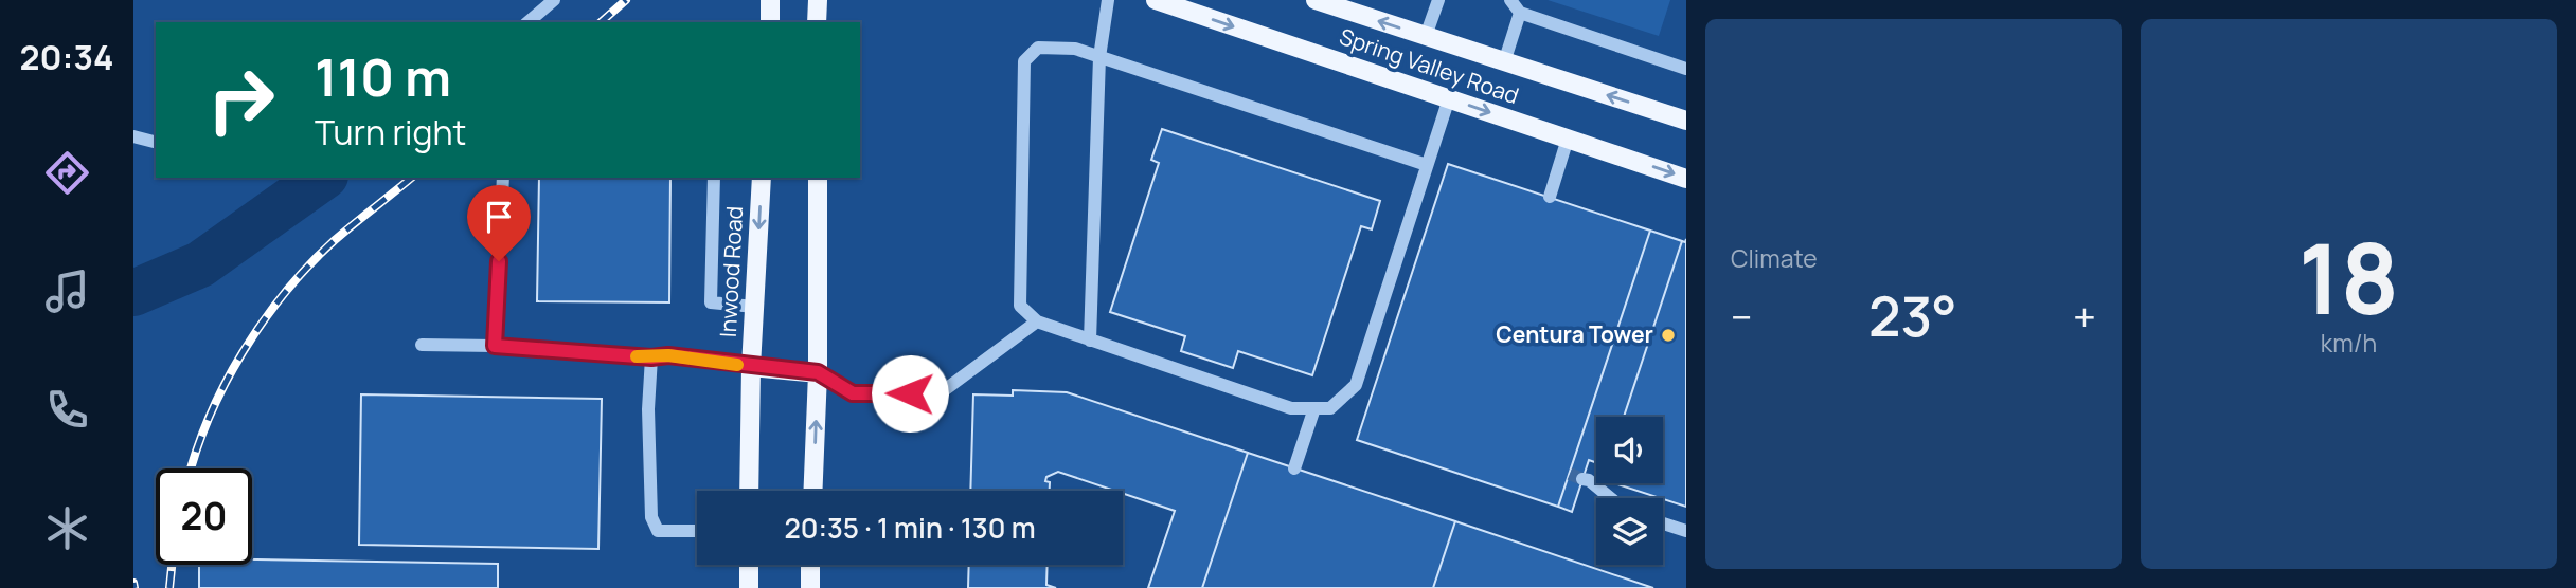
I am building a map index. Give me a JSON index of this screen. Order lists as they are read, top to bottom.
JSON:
{
  "streets": {
    "main road": ["Spring Valley Road", "Inwood Road"]
  },
  "places": ["Centura Tower"],
  "page": {
    "tabs": "20:34",
    "tile": [
      "Climate",
      ["18", "km/h"]
    ],
    "turn": ["110 m", "Turn right"],
    "heat": ["−", "23°", "+"],
    "limit": "20",
    "trip": "20:35 · 1 min · 130 m"
  }
}
